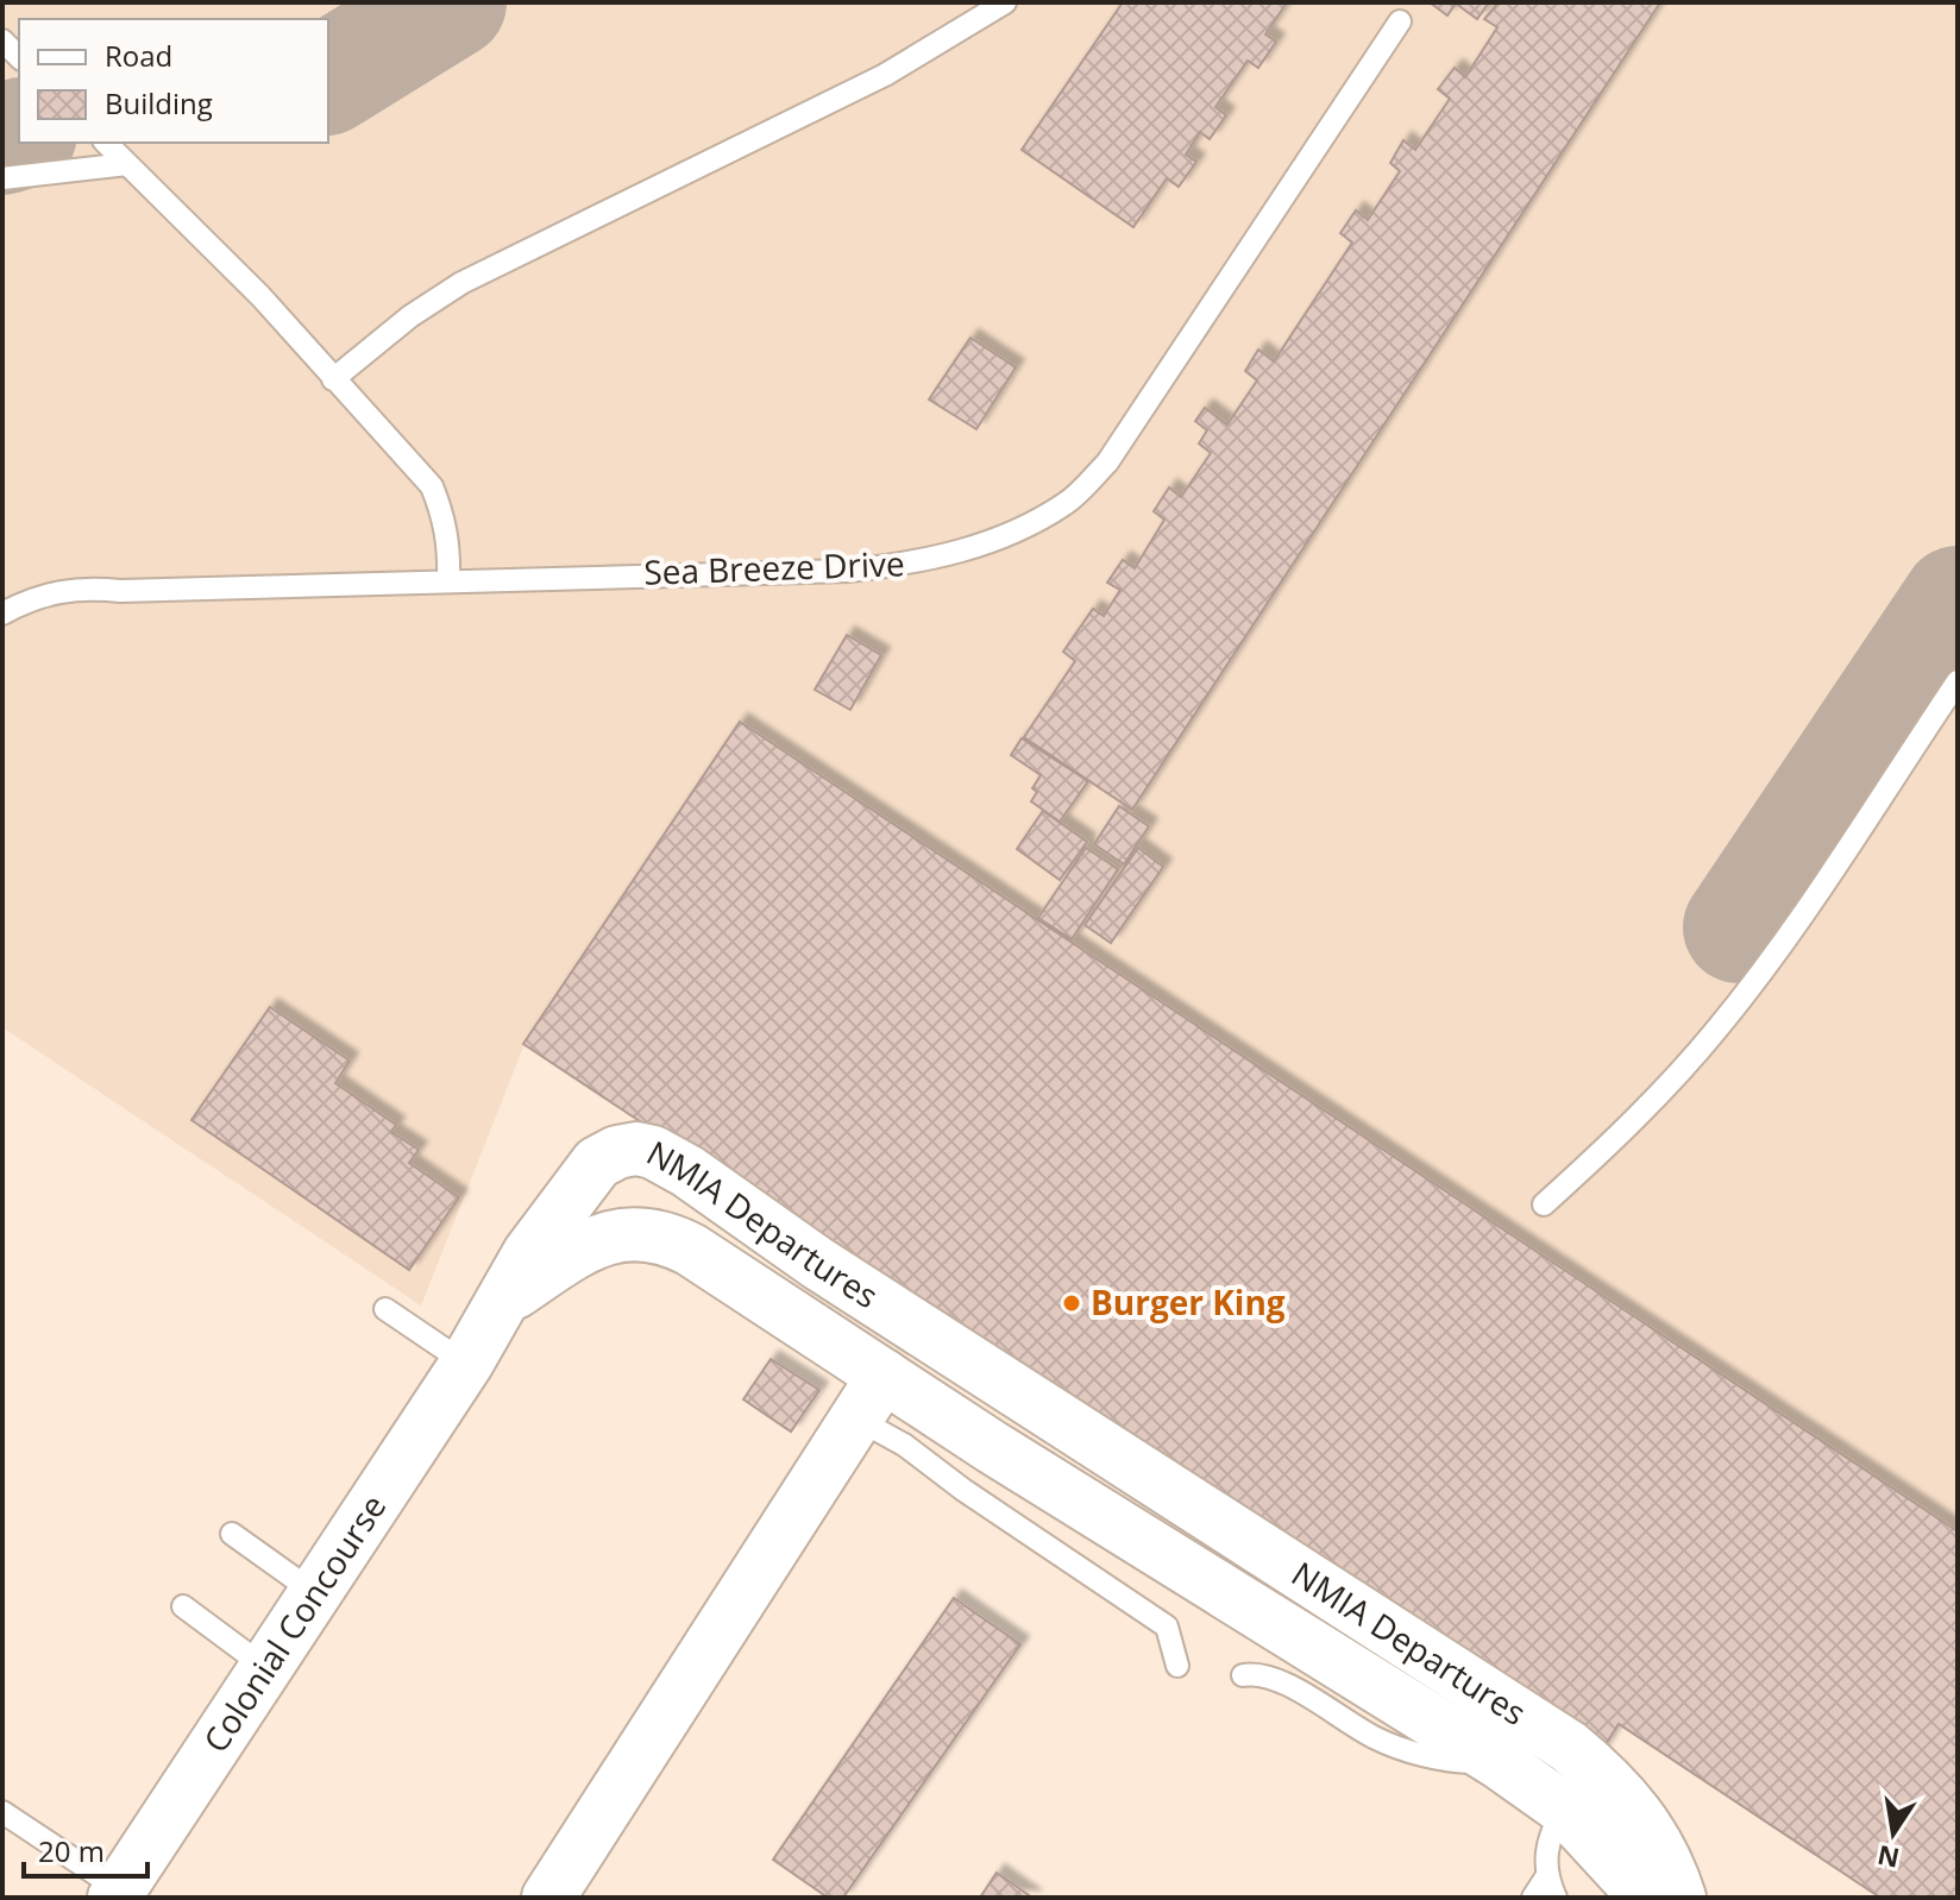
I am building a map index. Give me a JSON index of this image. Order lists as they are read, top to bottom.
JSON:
{
  "streets": {
    "main road": ["NMIA Departures", "Colonial Concourse"],
    "lane": ["Sea Breeze Drive"]
  },
  "crossings": [
    ["NMIA Departures", "Colonial Concourse"]
  ],
  "places": ["Burger King"],
  "legend": ["Road", "Building"],
  "scale_bar": "20 m",
  "north": "bottom"
}
